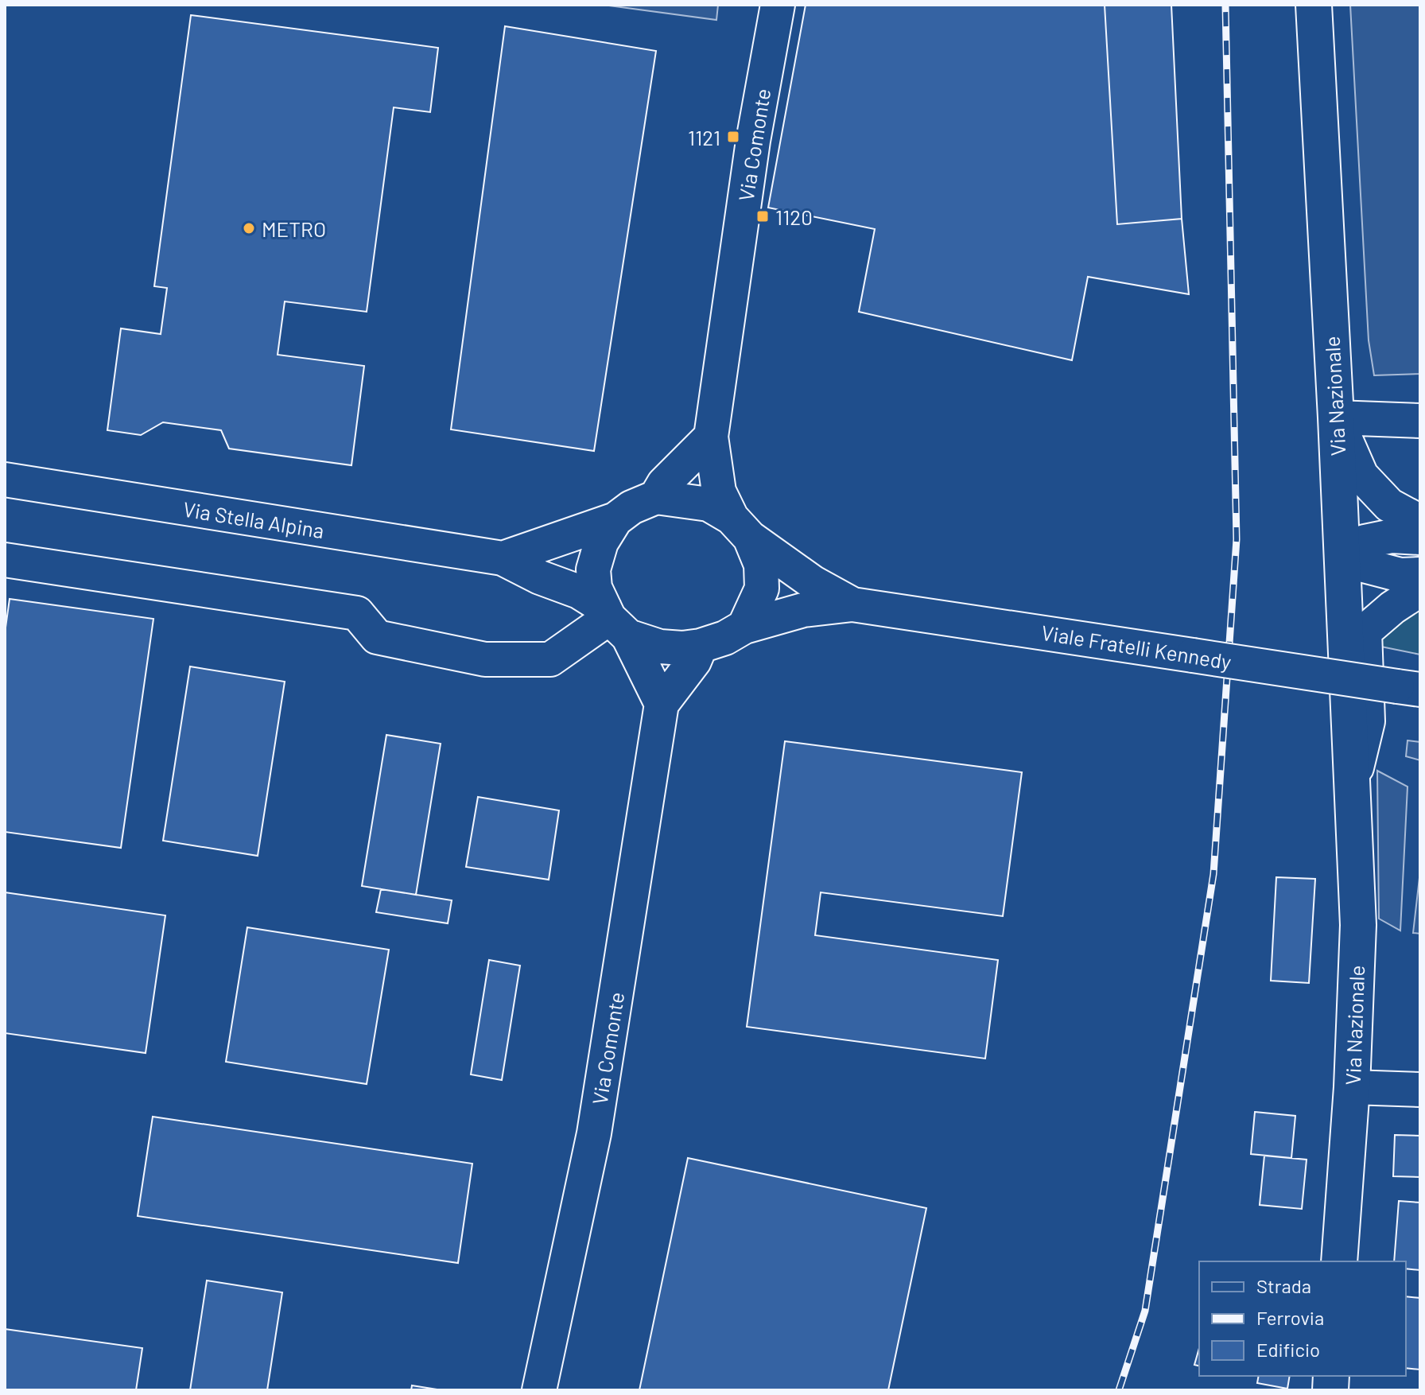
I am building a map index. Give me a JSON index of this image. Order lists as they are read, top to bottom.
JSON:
{
  "streets": {
    "main road": ["Via Nazionale"],
    "street": ["Via Comonte", "Via Stella Alpina", "Viale Fratelli Kennedy"]
  },
  "crossings": [
    ["Via Comonte", "Via Stella Alpina"],
    ["Via Comonte", "Viale Fratelli Kennedy"],
    ["Via Stella Alpina", "Viale Fratelli Kennedy"]
  ],
  "places": {
    "transit": ["1121", "1120"],
    "other": ["METRO"]
  },
  "legend": ["Strada", "Ferrovia", "Edificio"]
}
